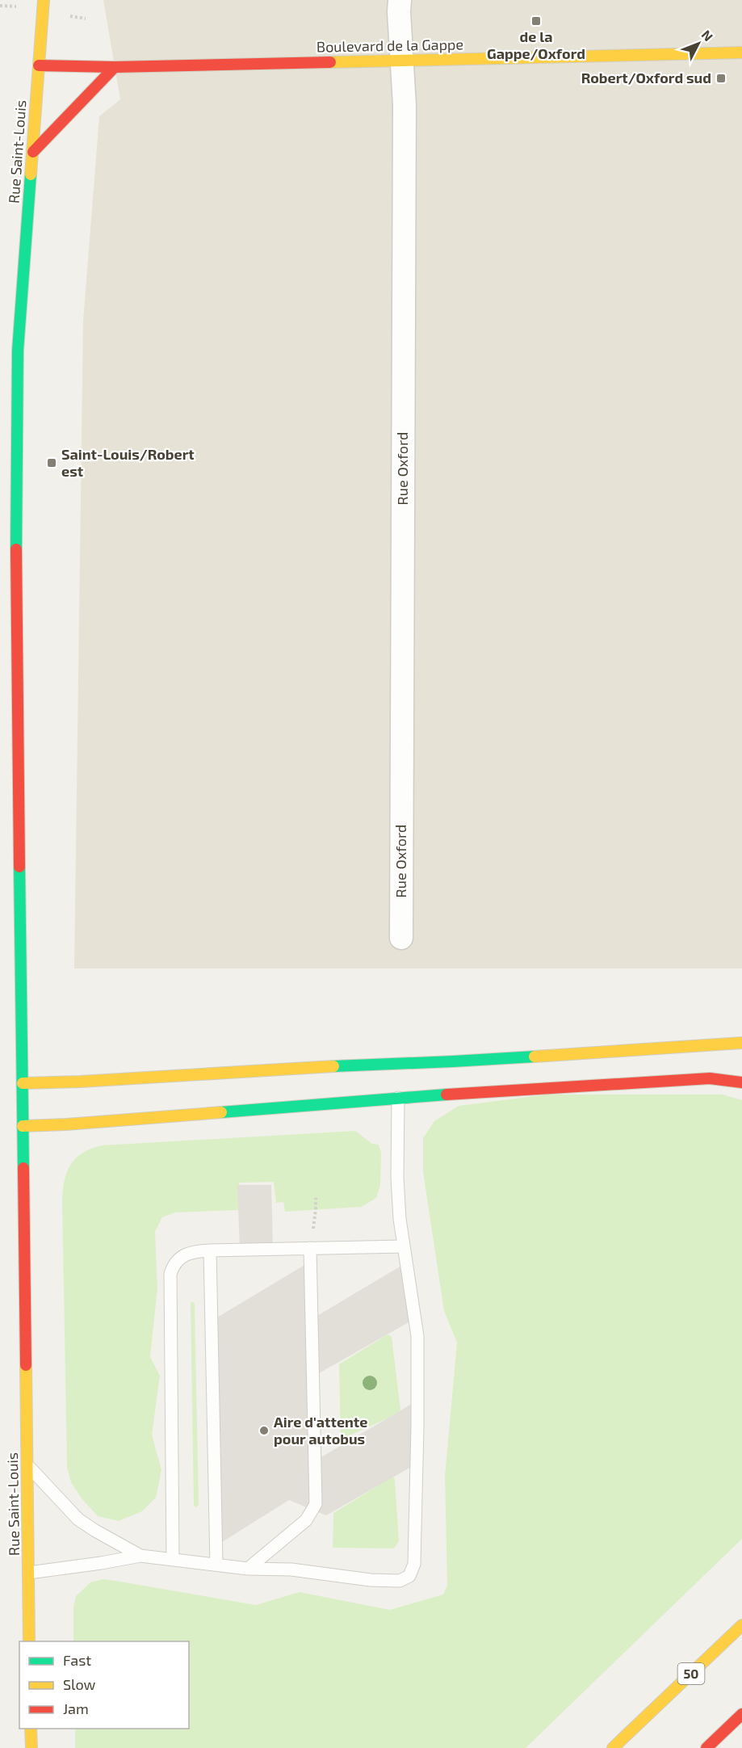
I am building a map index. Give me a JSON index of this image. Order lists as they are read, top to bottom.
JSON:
{
  "streets": {
    "main road": ["Boulevard de la Gappe", "Rue Saint-Louis", "50"],
    "street": ["Rue Oxford"]
  },
  "crossings": [
    ["Boulevard de la Gappe", "Rue Saint-Louis"],
    ["Boulevard de la Gappe", "Rue Oxford"]
  ],
  "places": {
    "transit": ["de la Gappe/Oxford", "Robert/Oxford sud", "Saint-Louis/Robert est"],
    "other": ["Aire d'attente pour autobus"]
  },
  "legend": ["Fast", "Slow", "Jam"],
  "north": "top right"
}
